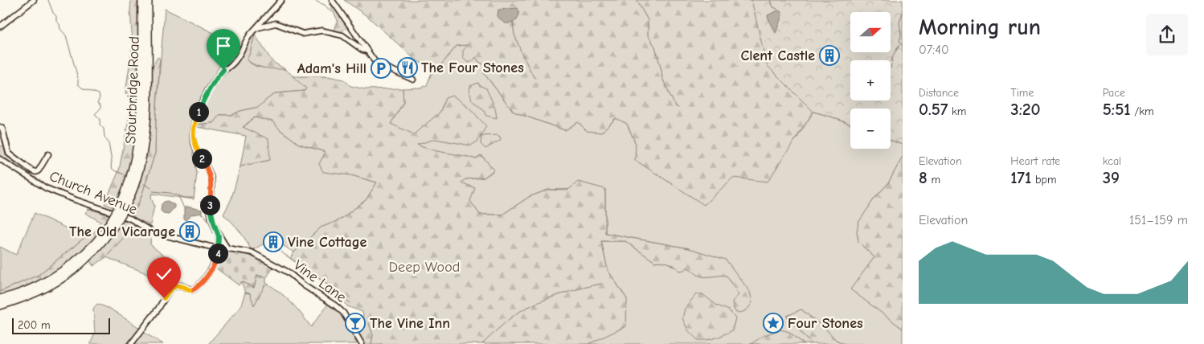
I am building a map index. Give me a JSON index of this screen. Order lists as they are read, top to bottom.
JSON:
{
  "streets": {
    "highway": ["Stourbridge Road"],
    "street": ["Church Avenue", "Vine Lane"]
  },
  "crossings": [
    ["Church Avenue", "Vine Lane"]
  ],
  "parks": ["Deep Wood"],
  "places": {
    "building": ["Clent Castle", "The Old Vicarage", "Vine Cottage"],
    "restaurant": ["The Four Stones"],
    "parking": ["Adam's Hill"],
    "bar": ["The Vine Inn"],
    "place": ["Four Stones"]
  },
  "scale_bar": "200 m",
  "north": "right",
  "page": {
    "heading": ["Morning run", "07:40"],
    "map_buttons": ["+", "−"],
    "stats": [
      ["Distance", "0.57 km"],
      ["Time", "3:20"],
      ["Pace", "5:51 /km"],
      ["Elevation", "8 m"],
      ["Heart rate", "171 bpm"],
      ["kcal", "39"]
    ],
    "pins": [
      "1",
      "2",
      "3",
      "4"
    ],
    "chart": ["Elevation", "151–159 m"],
    "scale": "200 m"
  }
}
